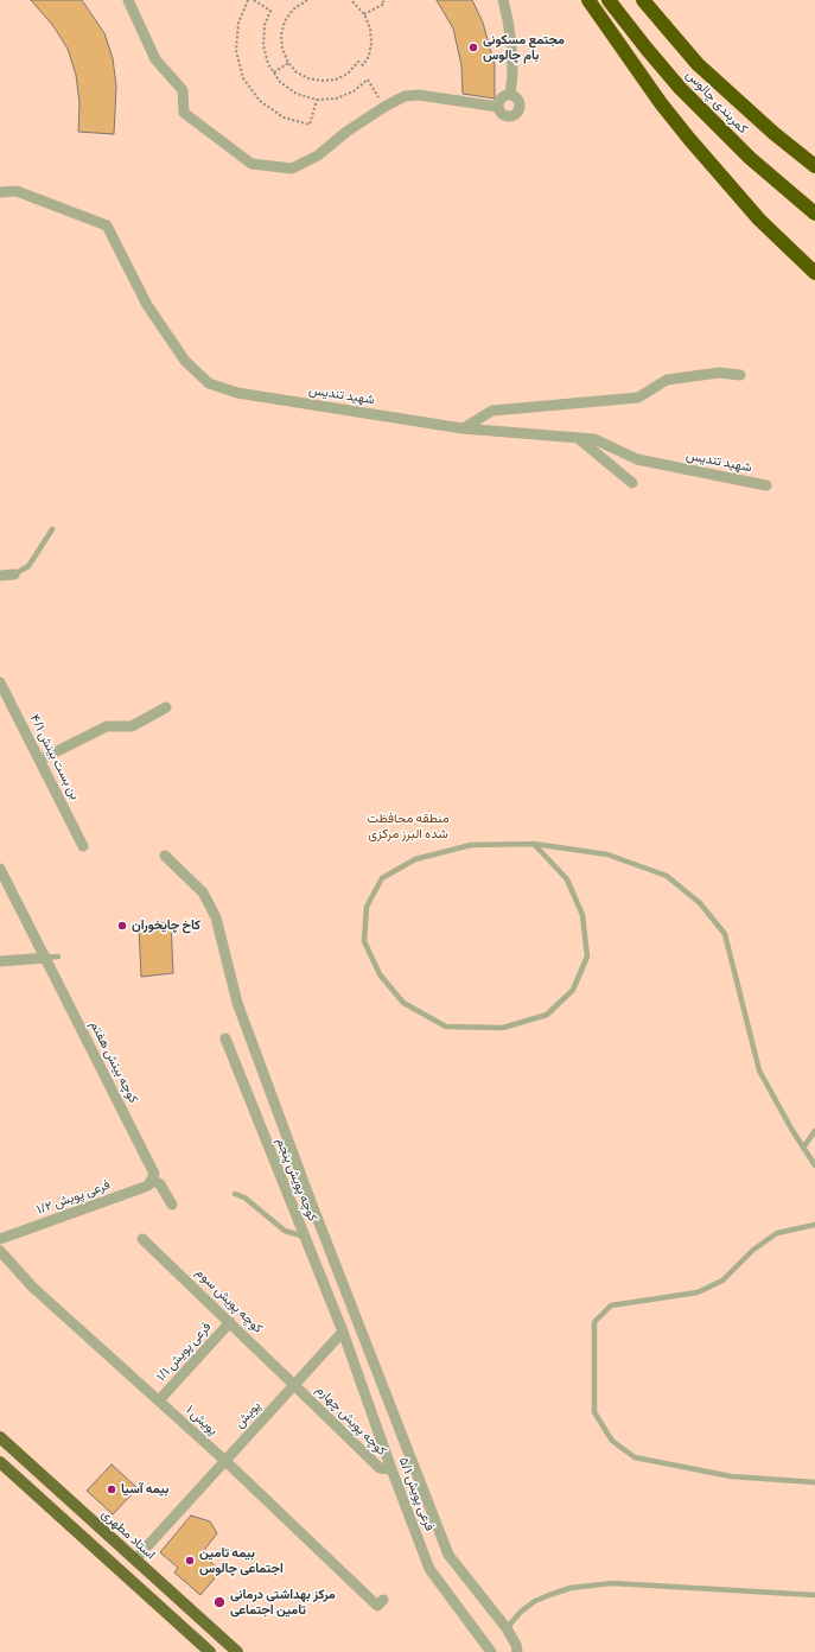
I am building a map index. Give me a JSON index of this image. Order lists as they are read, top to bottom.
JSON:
{
  "streets": {
    "highway": ["کمربندی چالوس"],
    "main road": ["استاد مطهری"],
    "street": [
      "شهید تندیس",
      "بن بست بینش ۴/۱",
      "کوچه بینش هفتم",
      "کوچه پویش پنجم",
      "فرعی پویش ۱/۲",
      "کوچه پویش سوم",
      "فرعی پویش ۱/۱",
      "پویش",
      "پویش ۱",
      "کوچه پویش چهارم",
      "فرعی پویش ۵/۱"
    ]
  },
  "crossings": [
    ["کوچه بینش هفتم", "فرعی پویش ۱/۲"],
    ["کوچه پویش پنجم", "پویش"],
    ["کوچه پویش پنجم", "فرعی پویش ۵/۱"],
    ["کوچه پویش سوم", "فرعی پویش ۱/۱"],
    ["کوچه پویش سوم", "پویش"],
    ["کوچه پویش سوم", "کوچه پویش چهارم"],
    ["فرعی پویش ۱/۱", "پویش ۱"],
    ["پویش", "پویش ۱"],
    ["پویش", "کوچه پویش چهارم"],
    ["پویش", "فرعی پویش ۵/۱"],
    ["پویش", "استاد مطهری"],
    ["کوچه پویش چهارم", "فرعی پویش ۵/۱"]
  ],
  "parks": ["منطقه محافظت شده البرز مرکزی"],
  "places": [
    "مجتمع مسکونی بام چالوس",
    "کاخ چایخوران",
    "بیمه آسیا",
    "بیمه تامین اجتماعی چالوس",
    "مرکز بهداشتی درمانی تامین اجتماعی"
  ]
}
